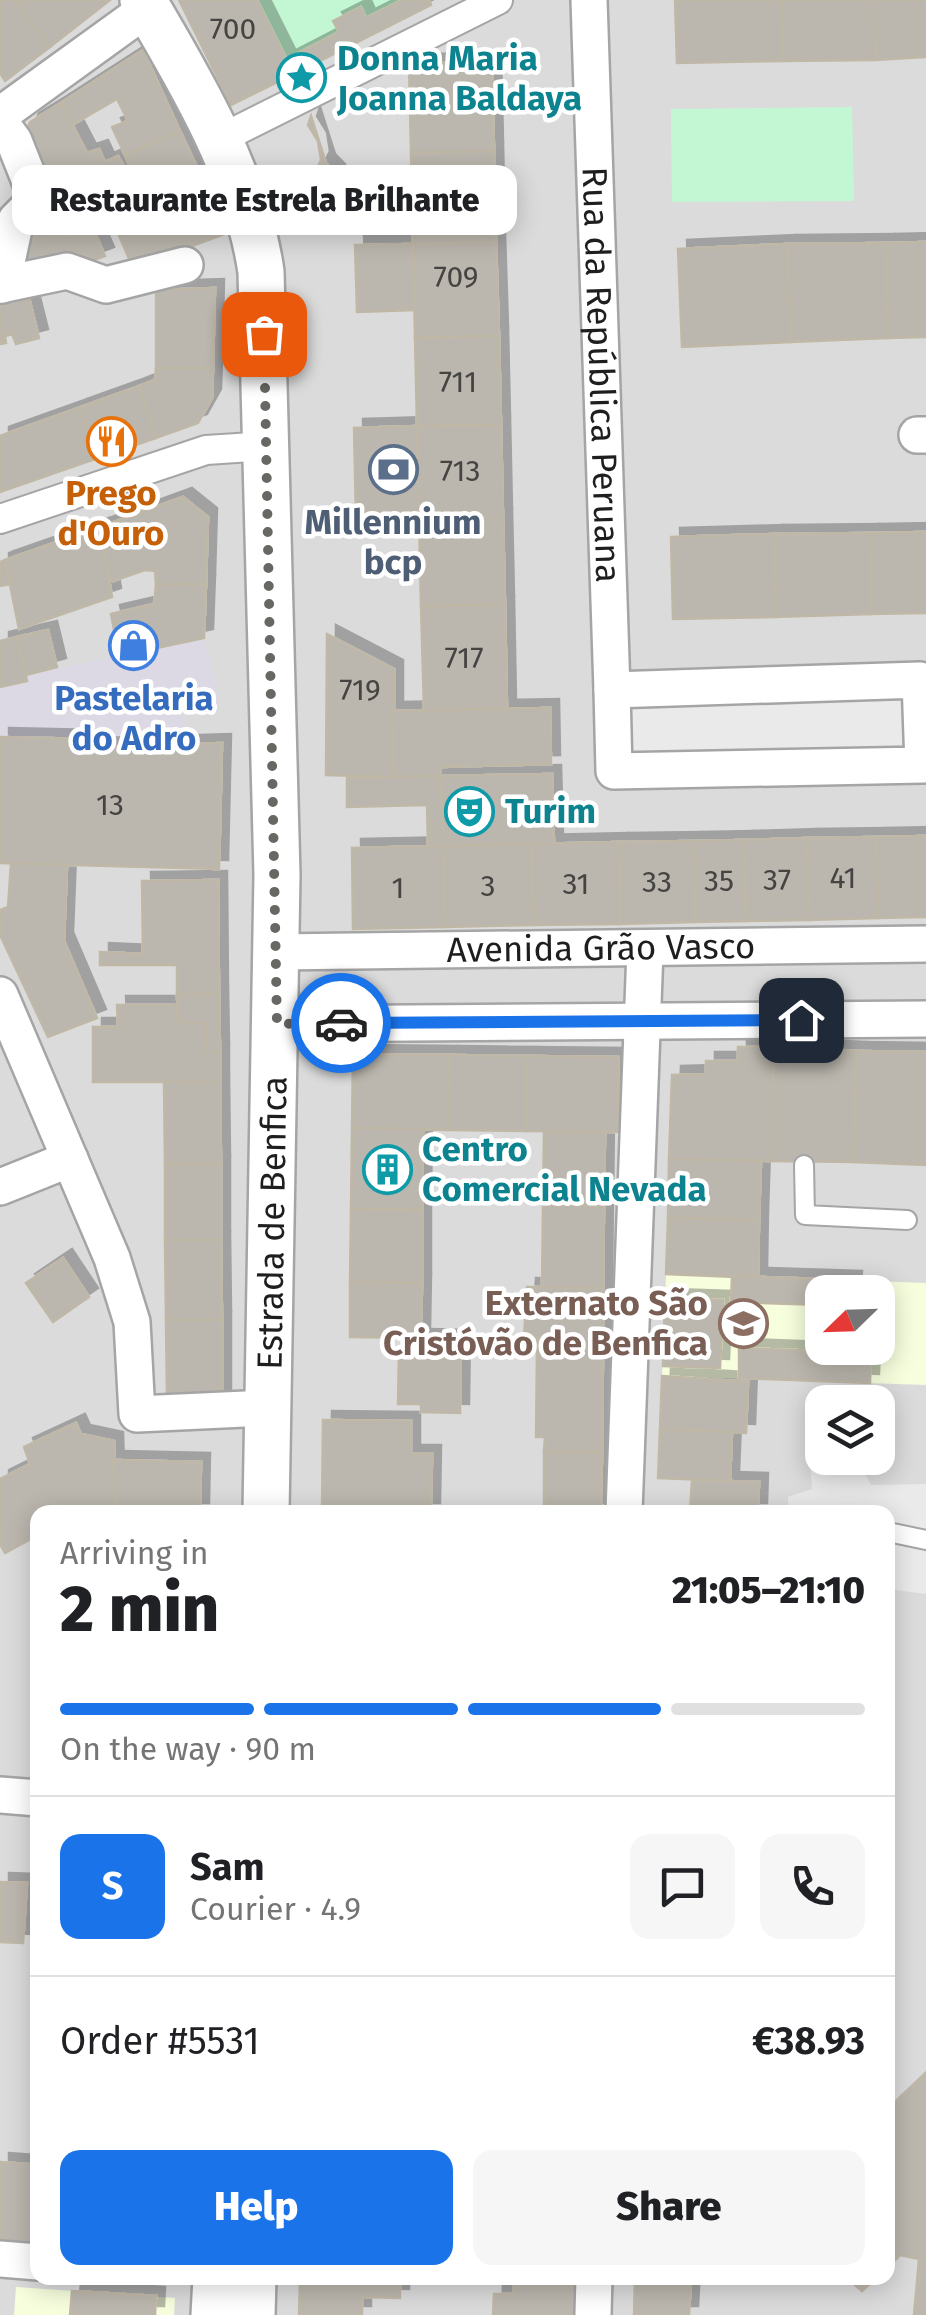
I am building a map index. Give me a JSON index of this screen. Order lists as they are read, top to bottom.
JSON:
{
  "streets": {
    "street": ["Rua da República Peruana", "Avenida Grão Vasco", "Estrada de Benfica"]
  },
  "crossings": [
    ["Avenida Grão Vasco", "Estrada de Benfica"]
  ],
  "places": {
    "place": ["Donna Maria Joanna Baldaya"],
    "other": ["Restaurante Estrela Brilhante"],
    "restaurant": ["Prego d'Ouro"],
    "bank": ["Millennium bcp"],
    "shop": ["Pastelaria do Adro"],
    "theatre": ["Turim"],
    "building": ["Centro Comercial Nevada"],
    "school or university": ["Externato São Cristóvão de Benfica"]
  },
  "house_numbers": [
    "700",
    "709",
    "711",
    "713",
    "717",
    "719",
    "13",
    "41",
    "37",
    "35",
    "33",
    "31",
    "3",
    "1"
  ],
  "north": "bottom left",
  "page": {
    "bubble": "Restaurante Estrela Brilhante",
    "heading": ["2 min", "Arriving in", "21:05–21:10"],
    "panel": [
      "Sam",
      "Courier · 4.9",
      "Order #5531",
      "€38.93"
    ],
    "bar": "On the way · 90 m",
    "round": "S",
    "buttons": ["Help", "Share"]
  }
}
